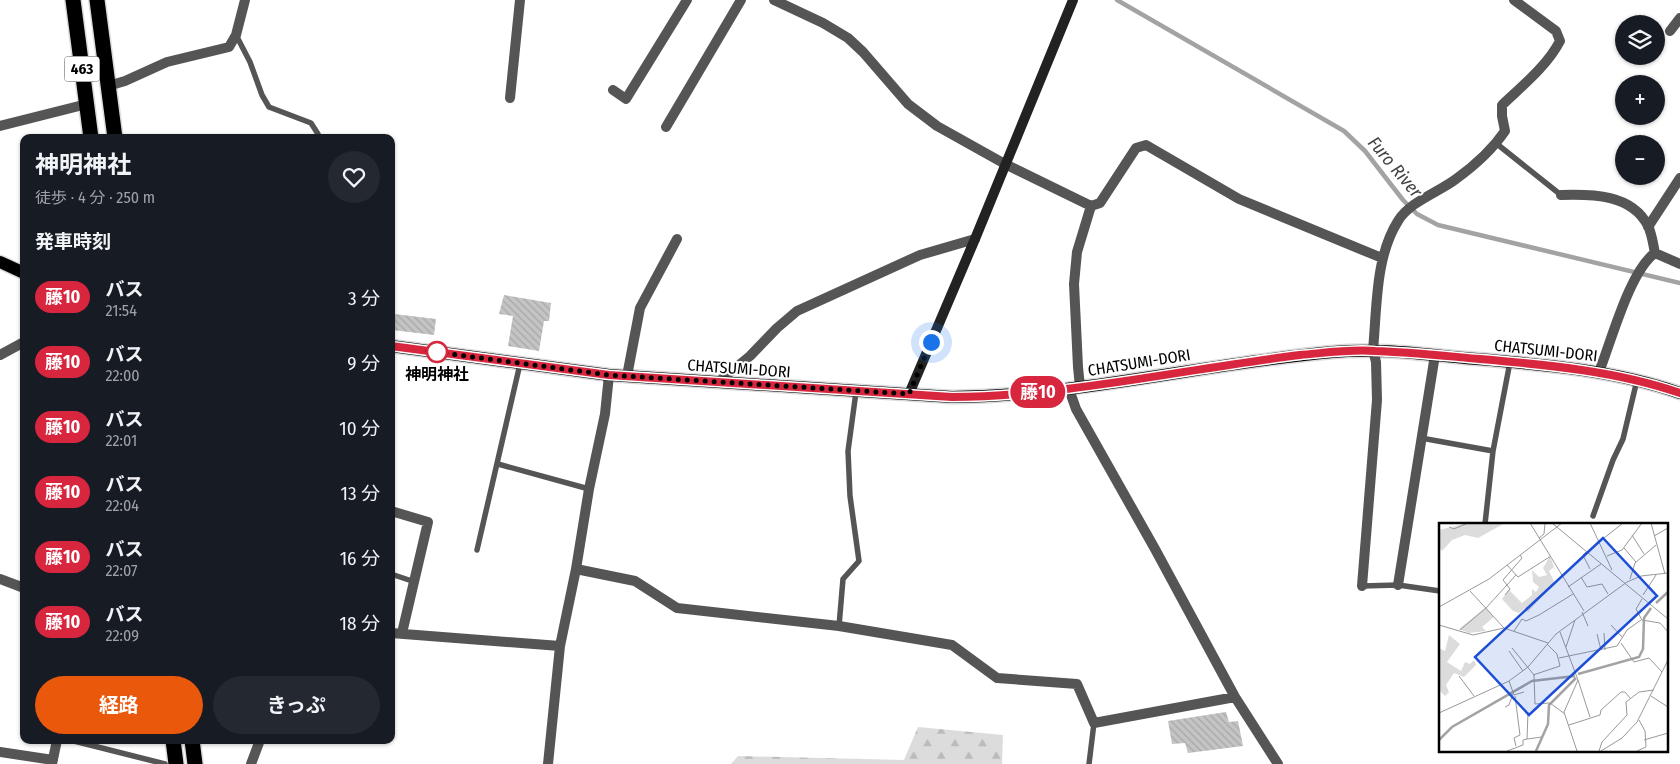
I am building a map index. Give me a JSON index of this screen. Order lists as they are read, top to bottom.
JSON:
{
  "streets": {
    "highway": ["463"],
    "main road": ["CHATSUMI-DORI"]
  },
  "water": ["Furo River"],
  "places": ["神明神社"],
  "lines": ["bus line 藤10"],
  "page": {
    "on_map": "藤10",
    "map_buttons": ["+", "−"],
    "heading": [
      ["神明神社", "徒歩 · 4 分 · 250 m"],
      "発車時刻"
    ],
    "list": [
      {
        "mark": "藤10",
        "name": "バス",
        "note": "21:54",
        "value": "3 分"
      },
      {
        "mark": "藤10",
        "name": "バス",
        "note": "22:00",
        "value": "9 分"
      },
      {
        "mark": "藤10",
        "name": "バス",
        "note": "22:01",
        "value": "10 分"
      },
      {
        "mark": "藤10",
        "name": "バス",
        "note": "22:04",
        "value": "13 分"
      },
      {
        "mark": "藤10",
        "name": "バス",
        "note": "22:07",
        "value": "16 分"
      },
      {
        "mark": "藤10",
        "name": "バス",
        "note": "22:09",
        "value": "18 分"
      }
    ],
    "buttons": ["経路", "きっぷ"]
  }
}
